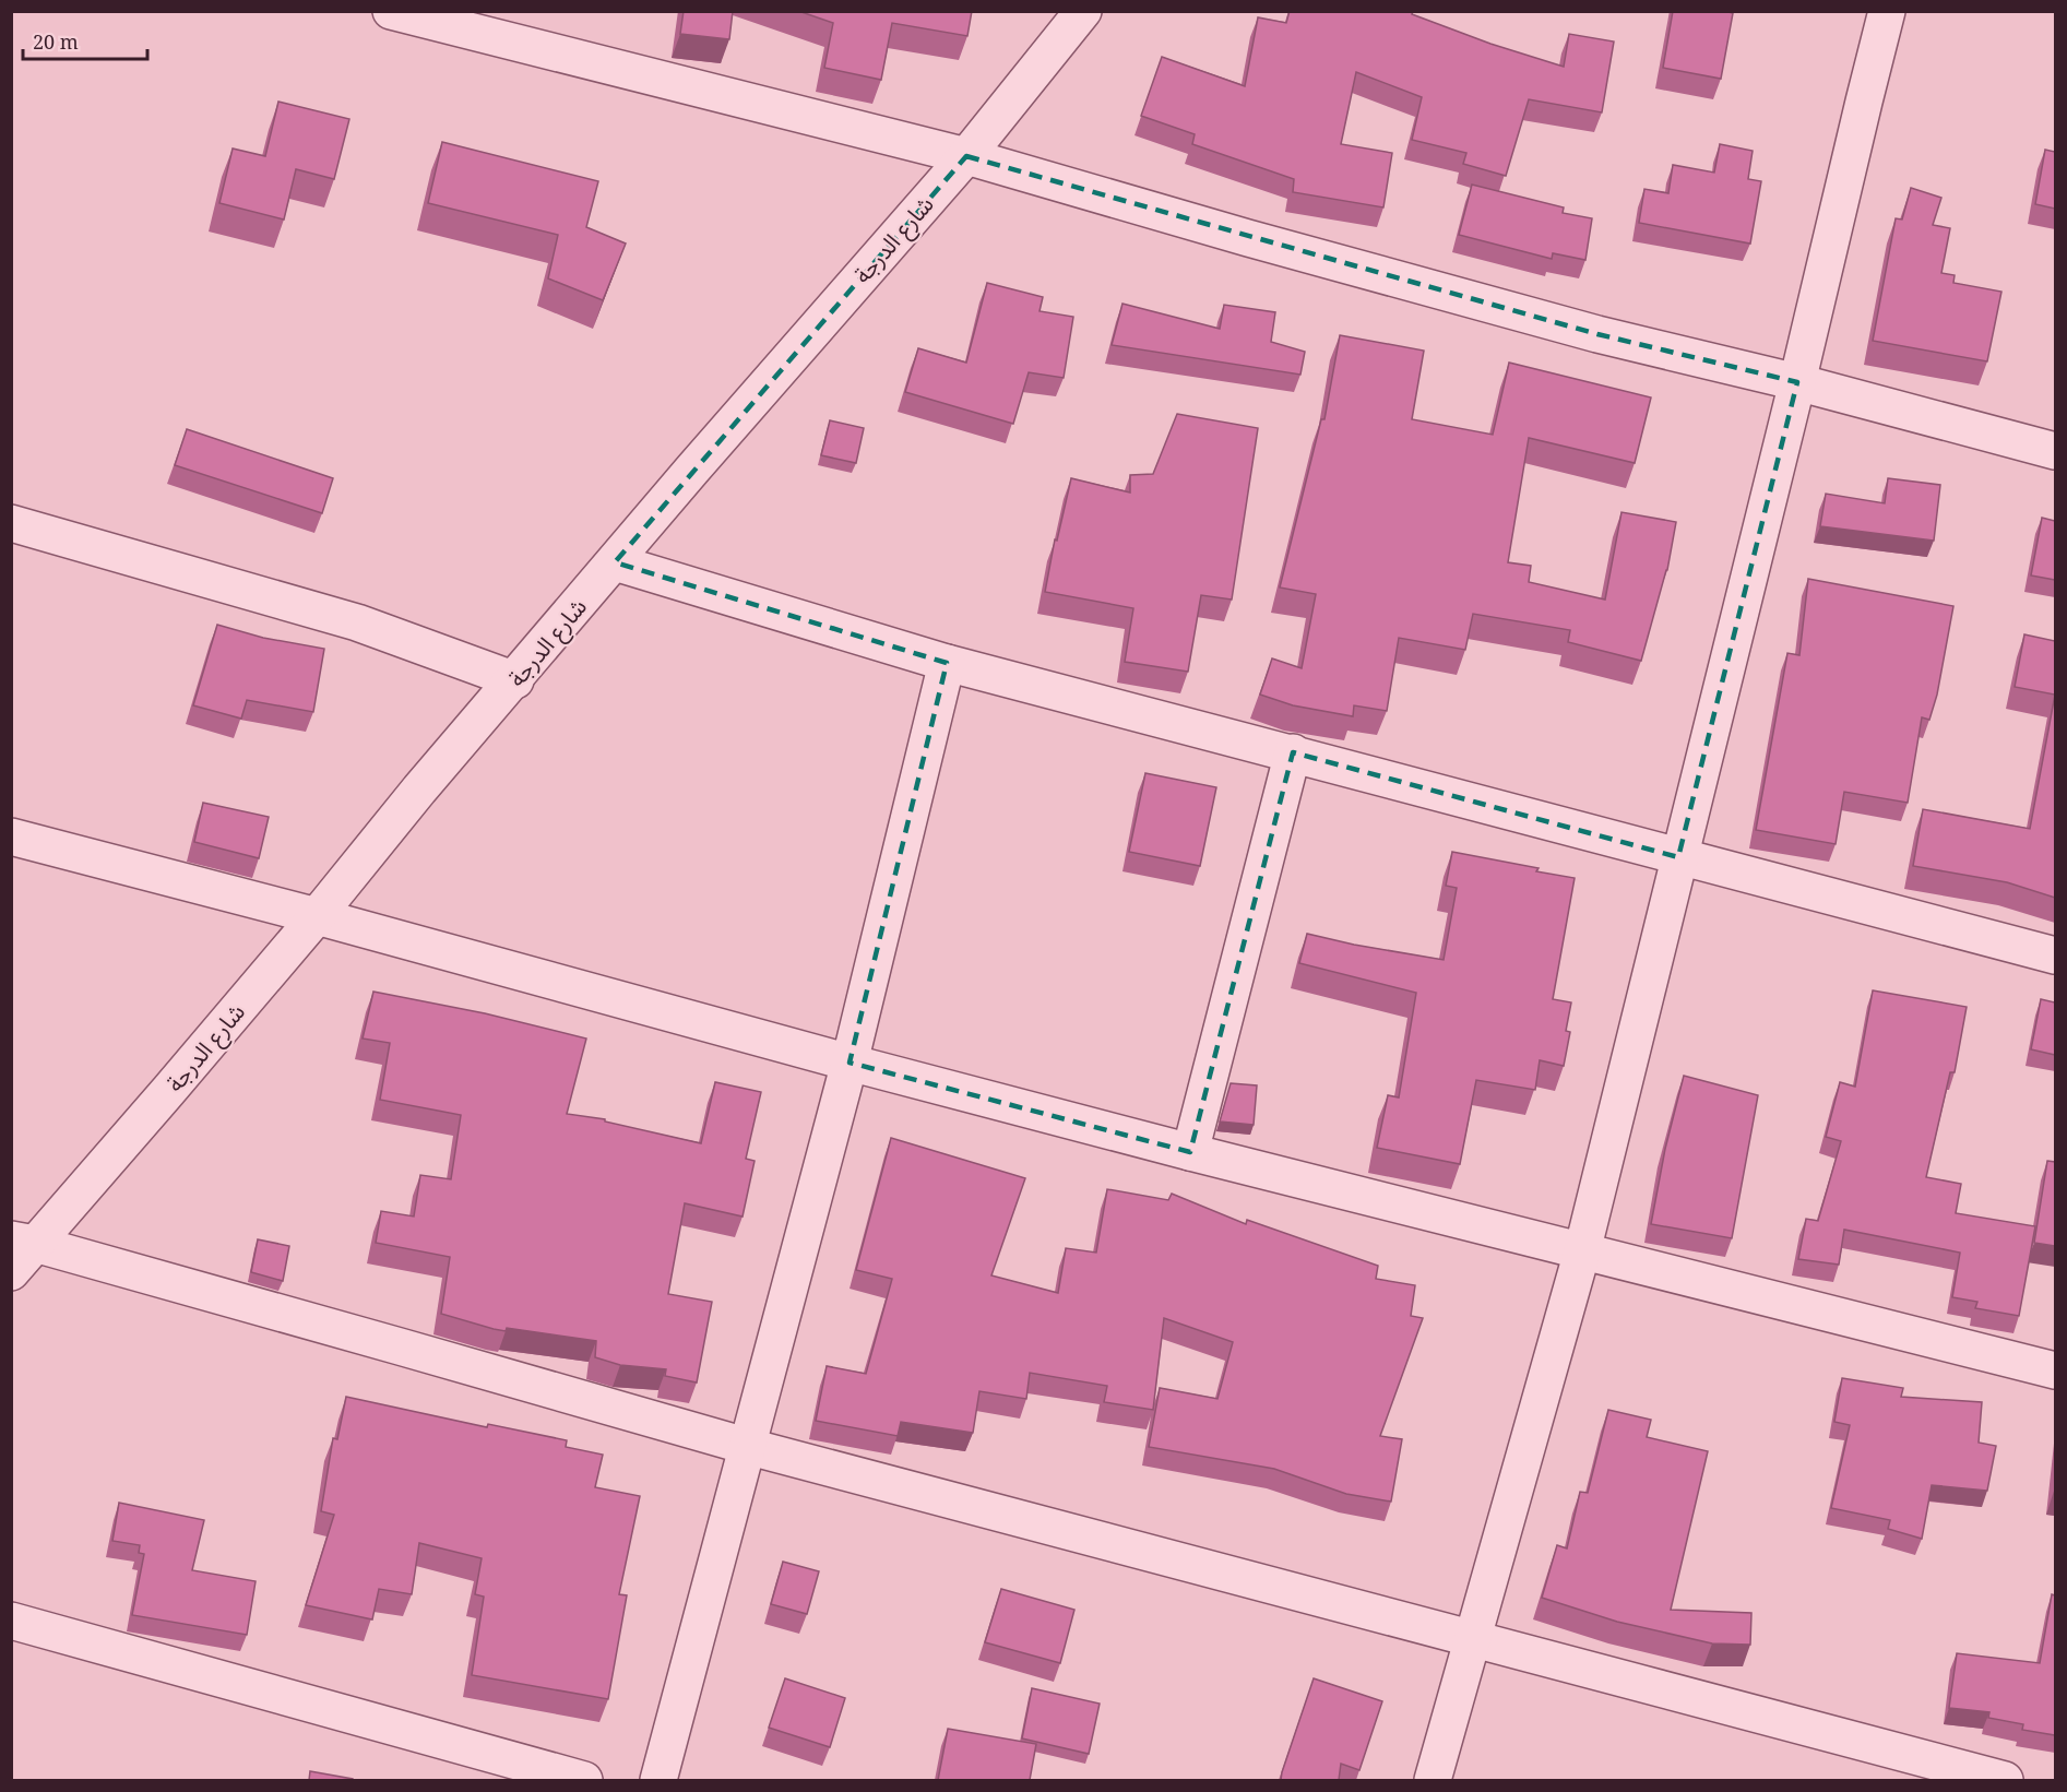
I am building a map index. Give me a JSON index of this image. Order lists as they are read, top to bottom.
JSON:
{
  "streets": {
    "street": ["شارع الدرجة"]
  },
  "scale_bar": "20 m"
}
